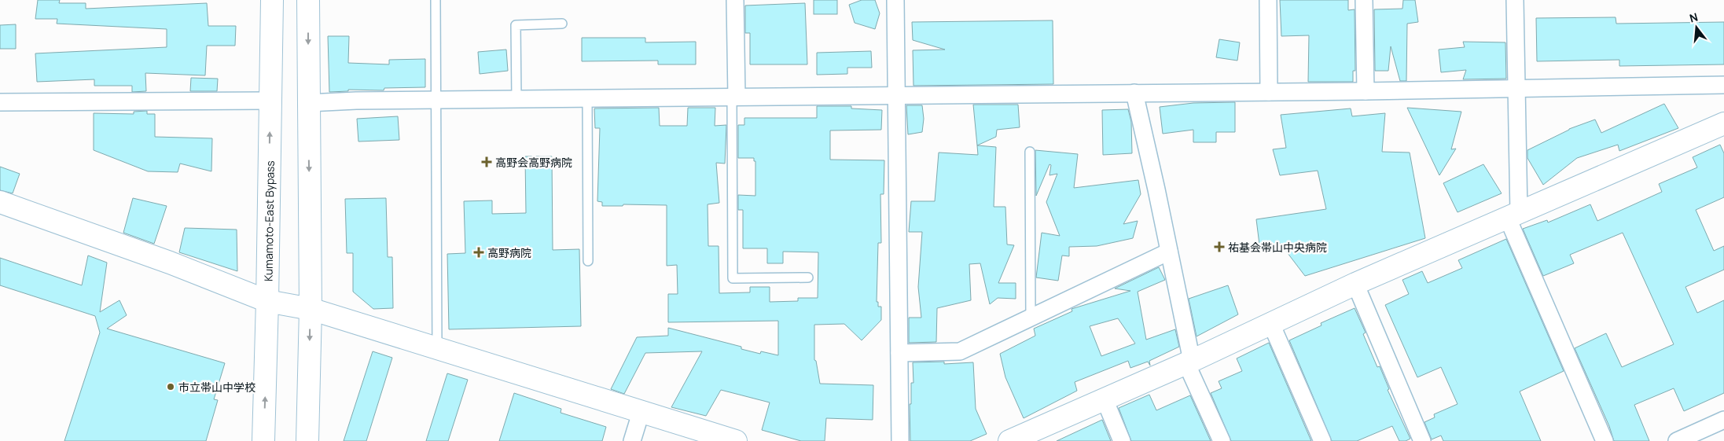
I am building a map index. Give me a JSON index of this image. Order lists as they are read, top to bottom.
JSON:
{
  "streets": {
    "main road": ["Kumamoto-East Bypass"]
  },
  "places": {
    "health": ["高野会高野病院", "祐基会帯山中央病院", "高野病院"],
    "other": ["市立帯山中学校"]
  },
  "north": "top"
}
